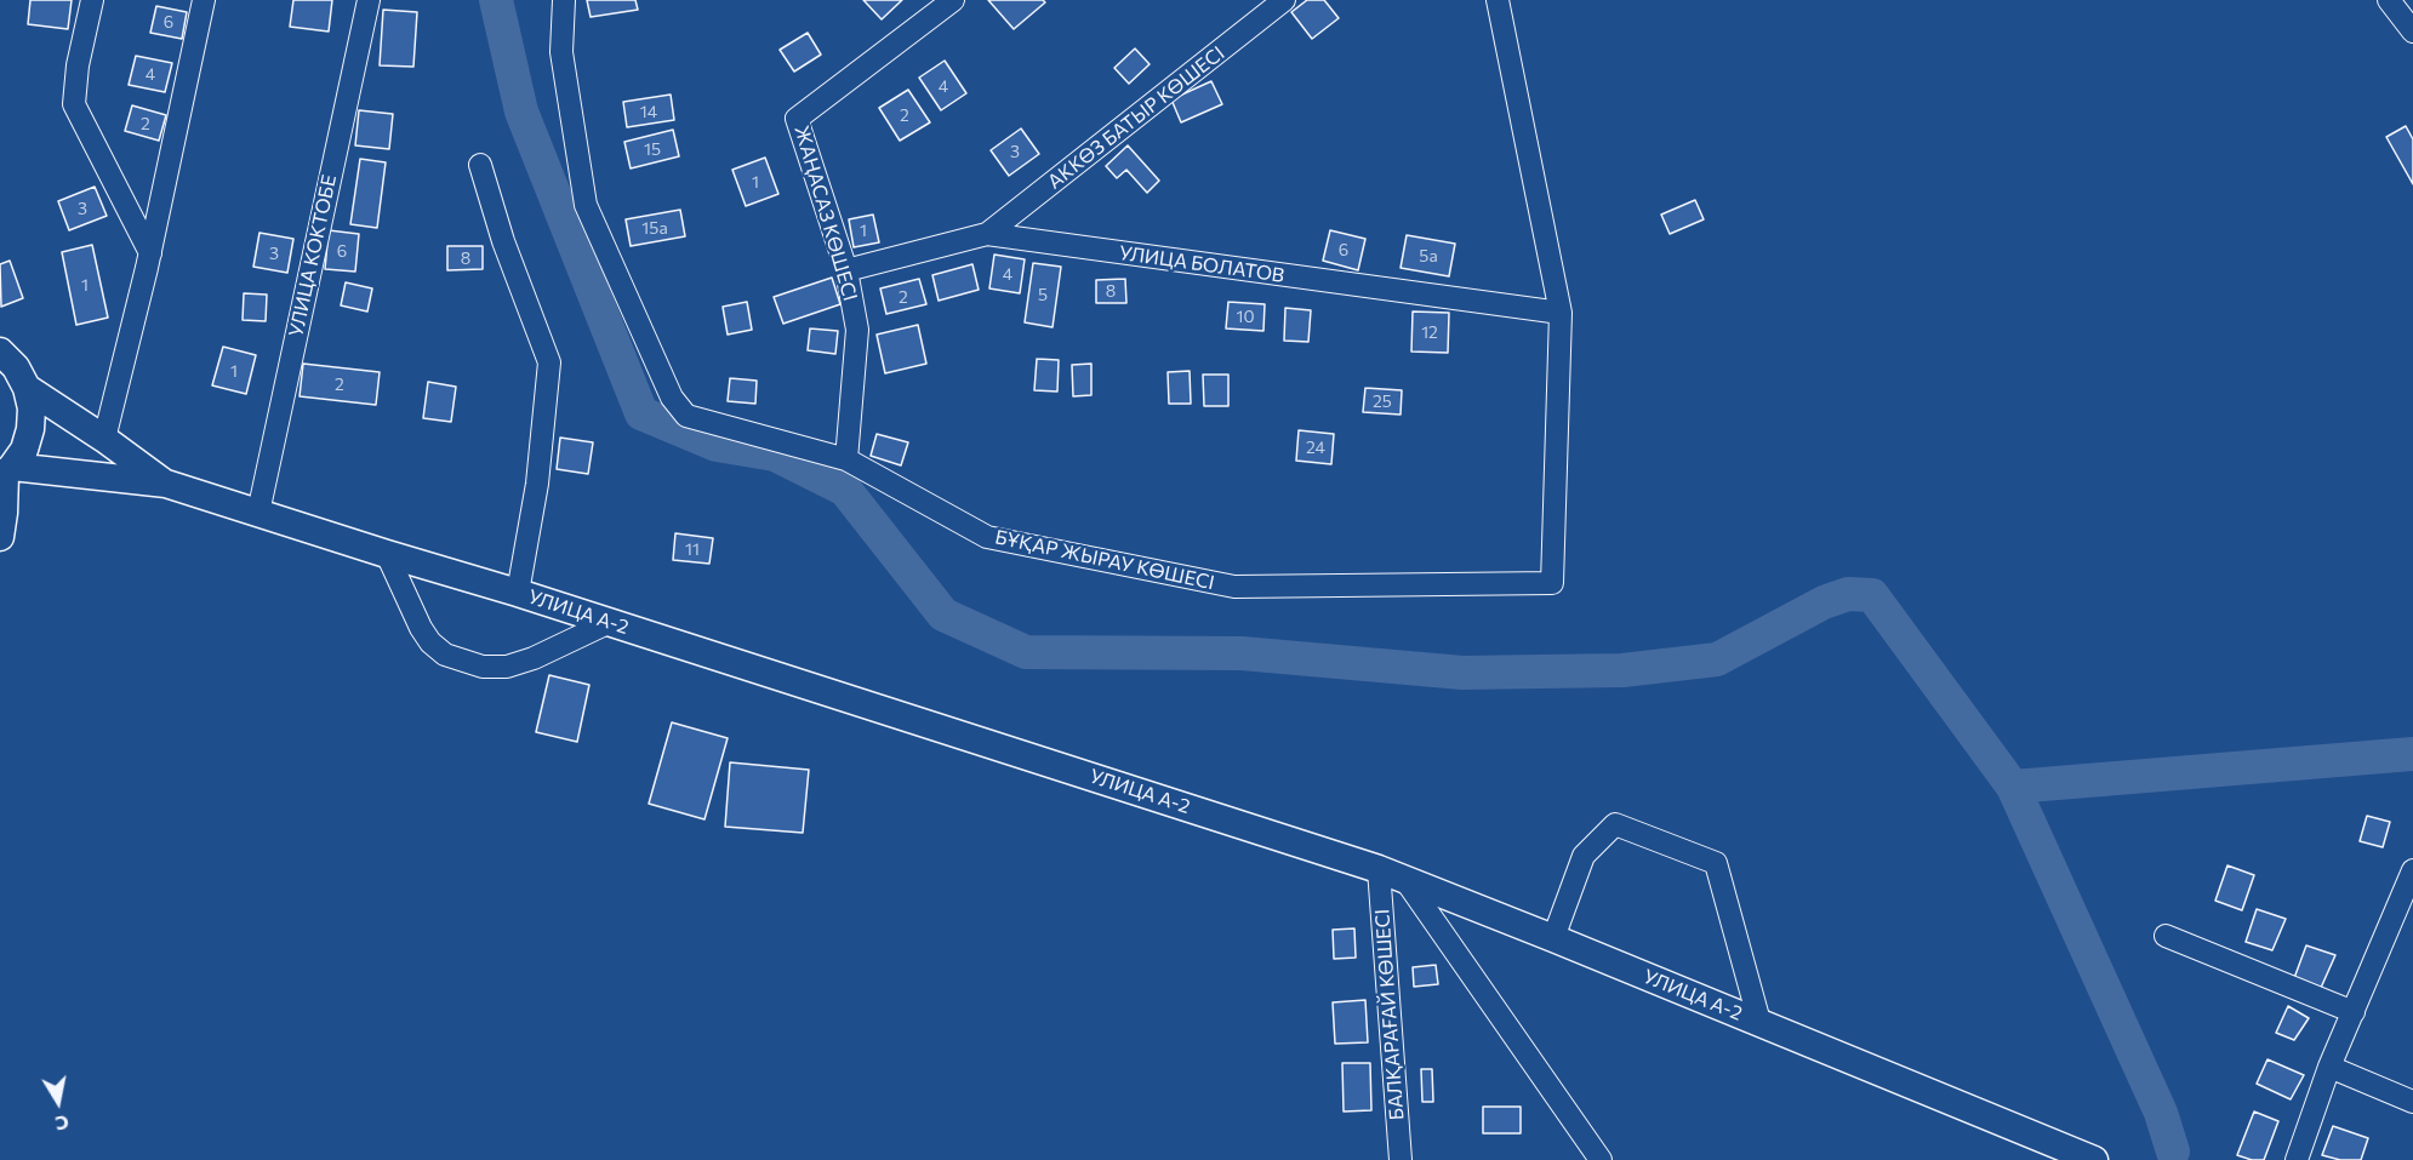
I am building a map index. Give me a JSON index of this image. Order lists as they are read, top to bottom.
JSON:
{
  "streets": {
    "main road": ["УЛИЦА А-2"],
    "street": [
      "АККӨЗ БАТЫР КӨШЕСІ",
      "ЖАҢАСАЗ КӨШЕСІ",
      "УЛИЦА КОКТОБЕ",
      "УЛИЦА БОЛАТОВ",
      "БҰҚАР ЖЫРАУ КӨШЕСІ",
      "БАЛҚАРАҒАЙ КӨШЕСІ"
    ]
  },
  "crossings": [
    ["АККӨЗ БАТЫР КӨШЕСІ", "УЛИЦА БОЛАТОВ"],
    ["ЖАҢАСАЗ КӨШЕСІ", "УЛИЦА БОЛАТОВ"],
    ["ЖАҢАСАЗ КӨШЕСІ", "БҰҚАР ЖЫРАУ КӨШЕСІ"],
    ["УЛИЦА КОКТОБЕ", "УЛИЦА А-2"],
    ["УЛИЦА БОЛАТОВ", "БҰҚАР ЖЫРАУ КӨШЕСІ"],
    ["УЛИЦА А-2", "БАЛҚАРАҒАЙ КӨШЕСІ"]
  ],
  "house_numbers": [
    "6",
    "4",
    "4",
    "14",
    "2",
    "2",
    "15",
    "3",
    "1",
    "3",
    "15а",
    "1",
    "6",
    "6",
    "3",
    "5а",
    "8",
    "4",
    "1",
    "8",
    "5",
    "2",
    "10",
    "12",
    "1",
    "2",
    "25",
    "24",
    "11"
  ],
  "north": "bottom"
}
